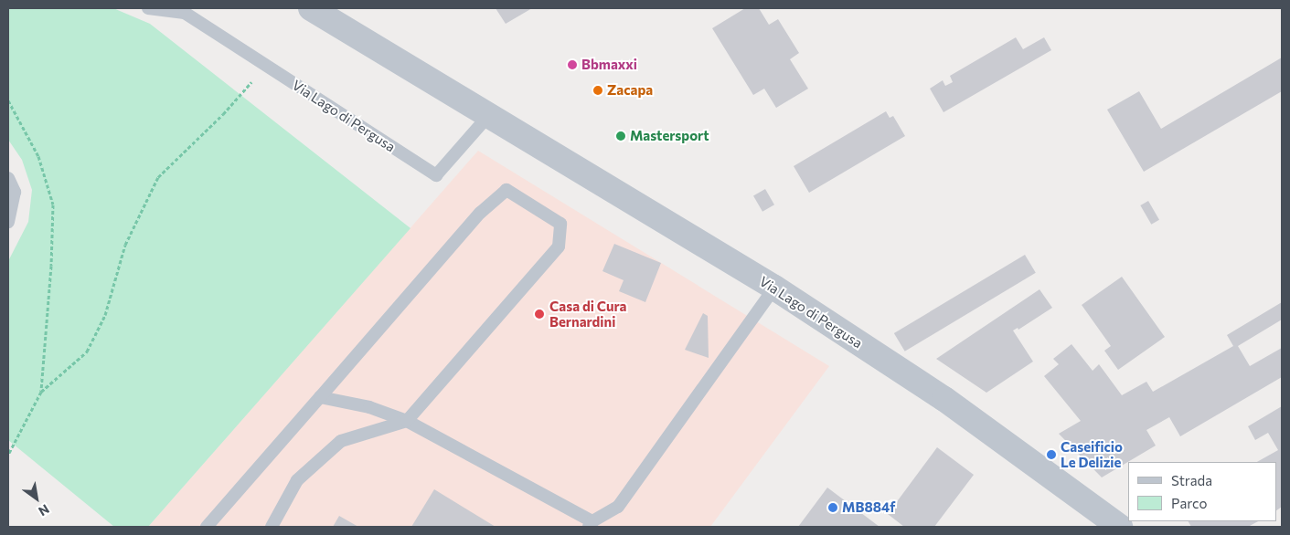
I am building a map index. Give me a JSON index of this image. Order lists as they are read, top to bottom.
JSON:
{
  "streets": {
    "street": ["Via Lago di Pergusa"]
  },
  "places": [
    "Bbmaxxi",
    "Zacapa",
    "Mastersport",
    "Casa di Cura Bernardini",
    "Caseificio Le Delizie",
    "MB884f"
  ],
  "legend": ["Strada", "Parco"],
  "north": "bottom right"
}
